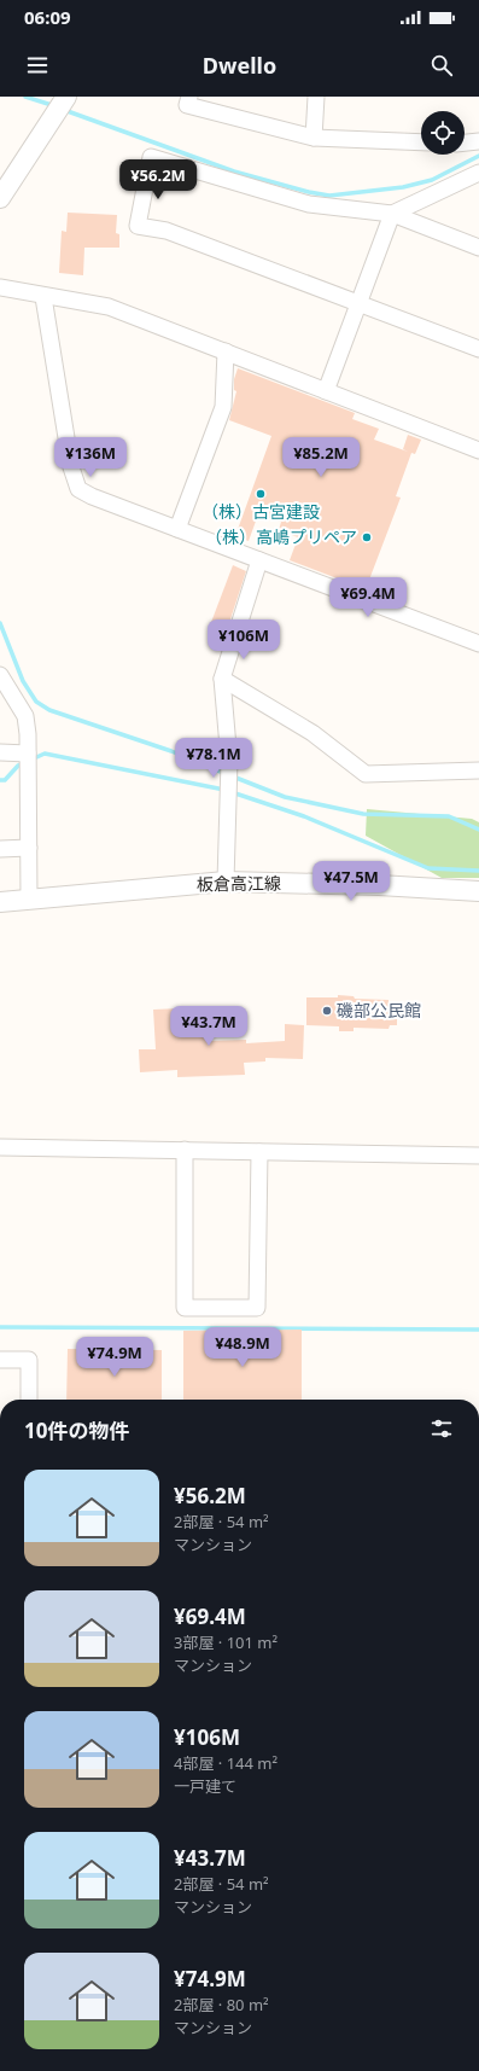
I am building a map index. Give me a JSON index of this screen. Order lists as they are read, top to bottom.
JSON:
{
  "streets": {
    "main road": ["板倉高江線"]
  },
  "places": ["（株）古宮建設", "（株）高嶋プリペア", "磯部公民館"],
  "page": {
    "status": "06:09",
    "header": "Dwello",
    "price": [
      "¥56.2M",
      "¥136M",
      "¥85.2M",
      "¥69.4M",
      "¥106M",
      "¥78.1M",
      "¥47.5M",
      "¥43.7M",
      "¥48.9M",
      "¥74.9M"
    ],
    "heading": "10件の物件",
    "list": [
      {
        "name": "¥56.2M",
        "note": "2部屋 · 54 m² · マンション"
      },
      {
        "name": "¥69.4M",
        "note": "3部屋 · 101 m² · マンション"
      },
      {
        "name": "¥106M",
        "note": "4部屋 · 144 m² · 一戸建て"
      },
      {
        "name": "¥43.7M",
        "note": "2部屋 · 54 m² · マンション"
      },
      {
        "name": "¥74.9M",
        "note": "2部屋 · 80 m² · マンション"
      }
    ]
  }
}
